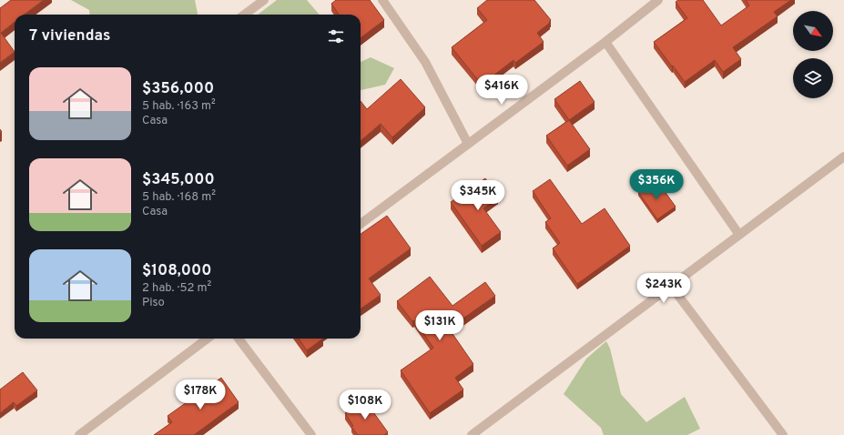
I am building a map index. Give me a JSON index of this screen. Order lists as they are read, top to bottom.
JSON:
{
  "north": "bottom right",
  "page": {
    "heading": "7 viviendas",
    "list": [
      {
        "name": "$356,000",
        "note": "5 hab. · 163 m² · Casa"
      },
      {
        "name": "$345,000",
        "note": "5 hab. · 168 m² · Casa"
      },
      {
        "name": "$108,000",
        "note": "2 hab. · 52 m² · Piso"
      }
    ],
    "price": [
      "$416K",
      "$356K",
      "$345K",
      "$243K",
      "$131K",
      "$178K",
      "$108K"
    ]
  }
}
